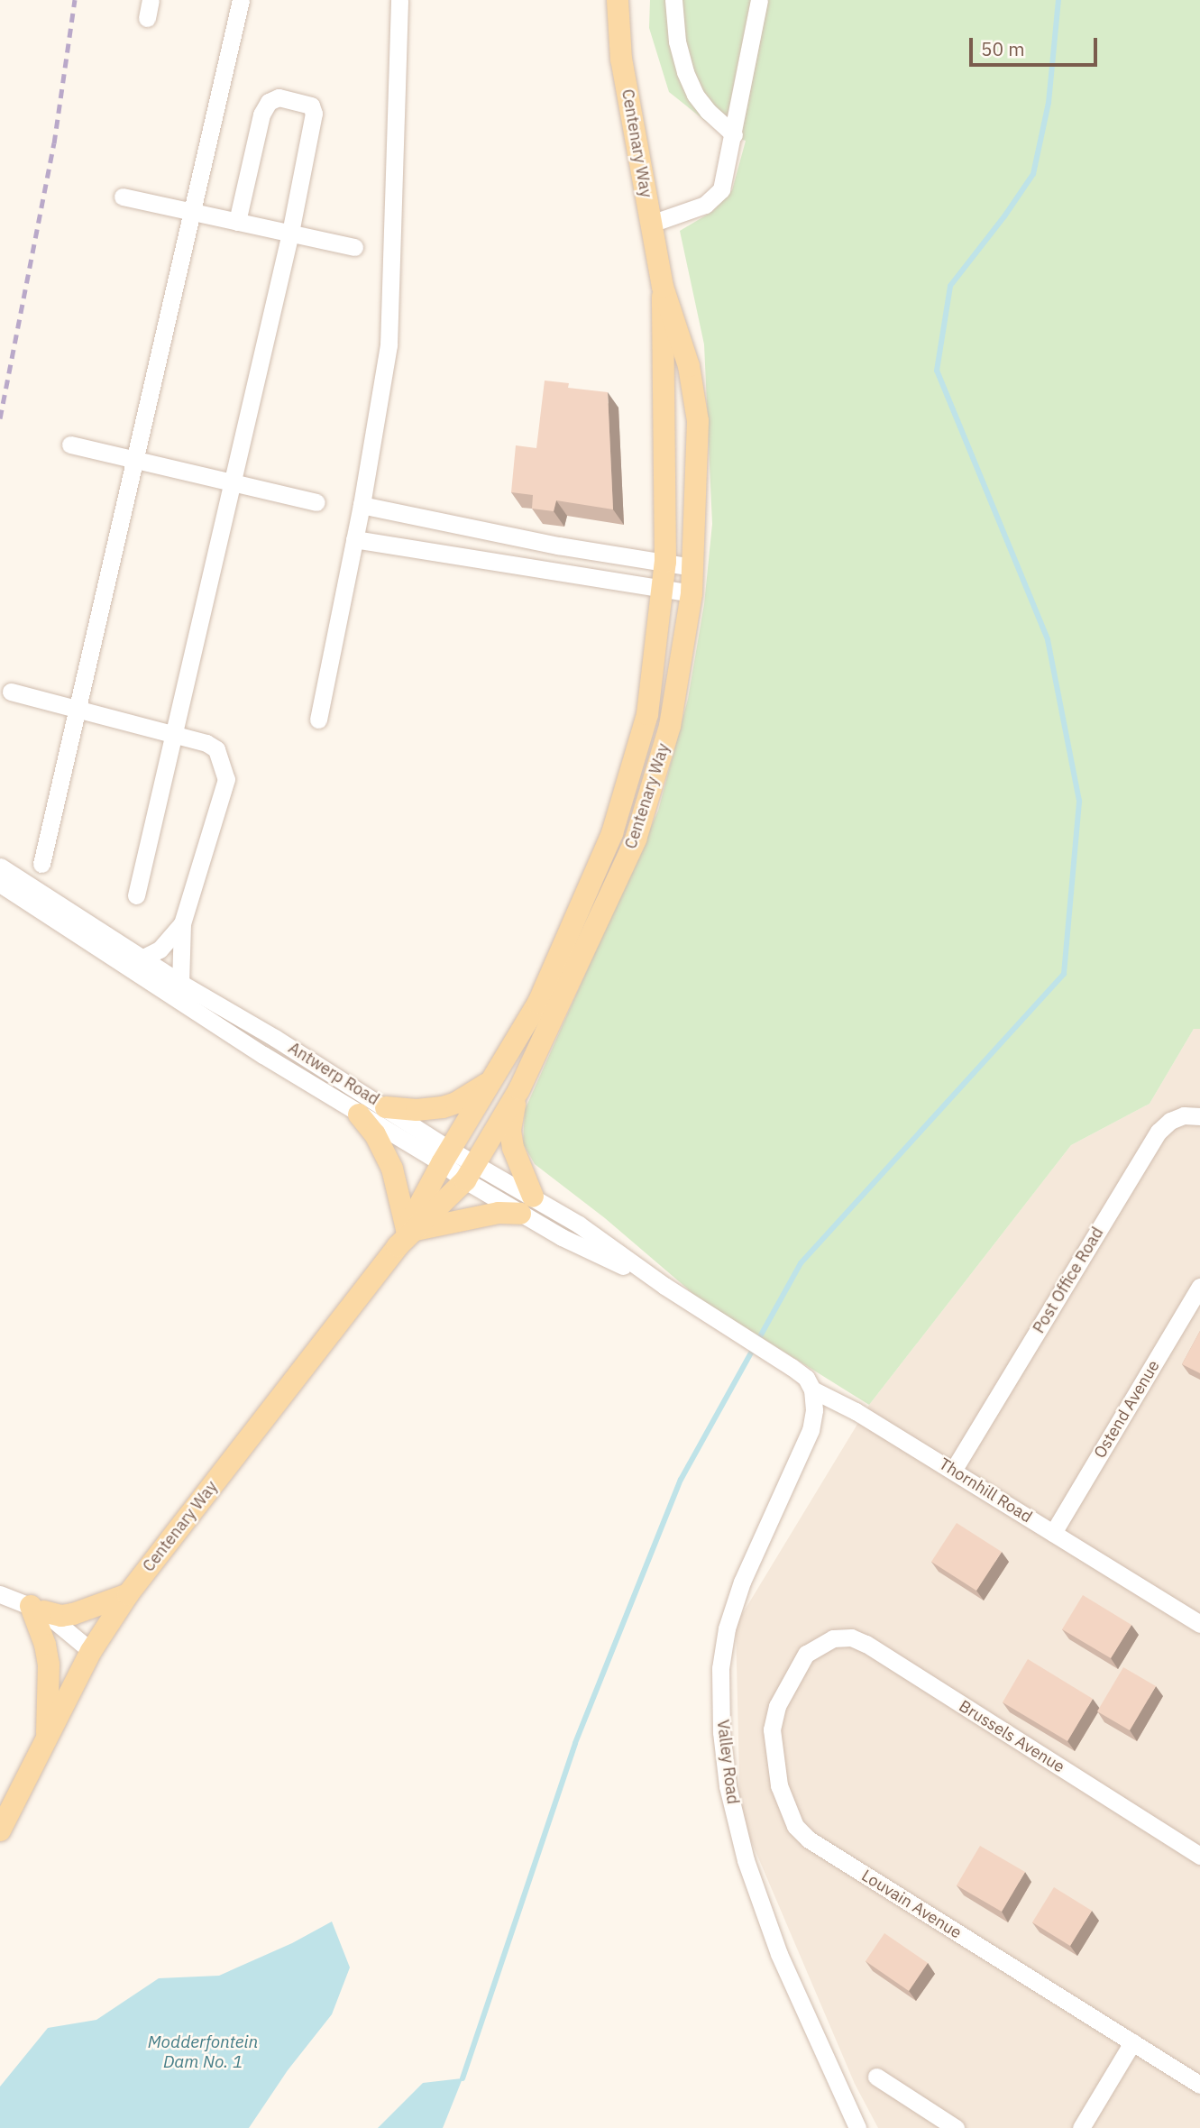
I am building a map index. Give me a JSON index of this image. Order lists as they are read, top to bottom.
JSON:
{
  "streets": {
    "main road": ["Centenary Way"],
    "street": [
      "Antwerp Road",
      "Post Office Road",
      "Ostend Avenue",
      "Thornhill Road",
      "Brussels Avenue",
      "Valley Road",
      "Louvain Avenue"
    ]
  },
  "crossings": [
    ["Centenary Way", "Antwerp Road"],
    ["Antwerp Road", "Thornhill Road"],
    ["Post Office Road", "Thornhill Road"],
    ["Ostend Avenue", "Thornhill Road"],
    ["Thornhill Road", "Valley Road"],
    ["Brussels Avenue", "Louvain Avenue"]
  ],
  "water": ["Modderfontein Dam No. 1"],
  "scale_bar": "50 m"
}
